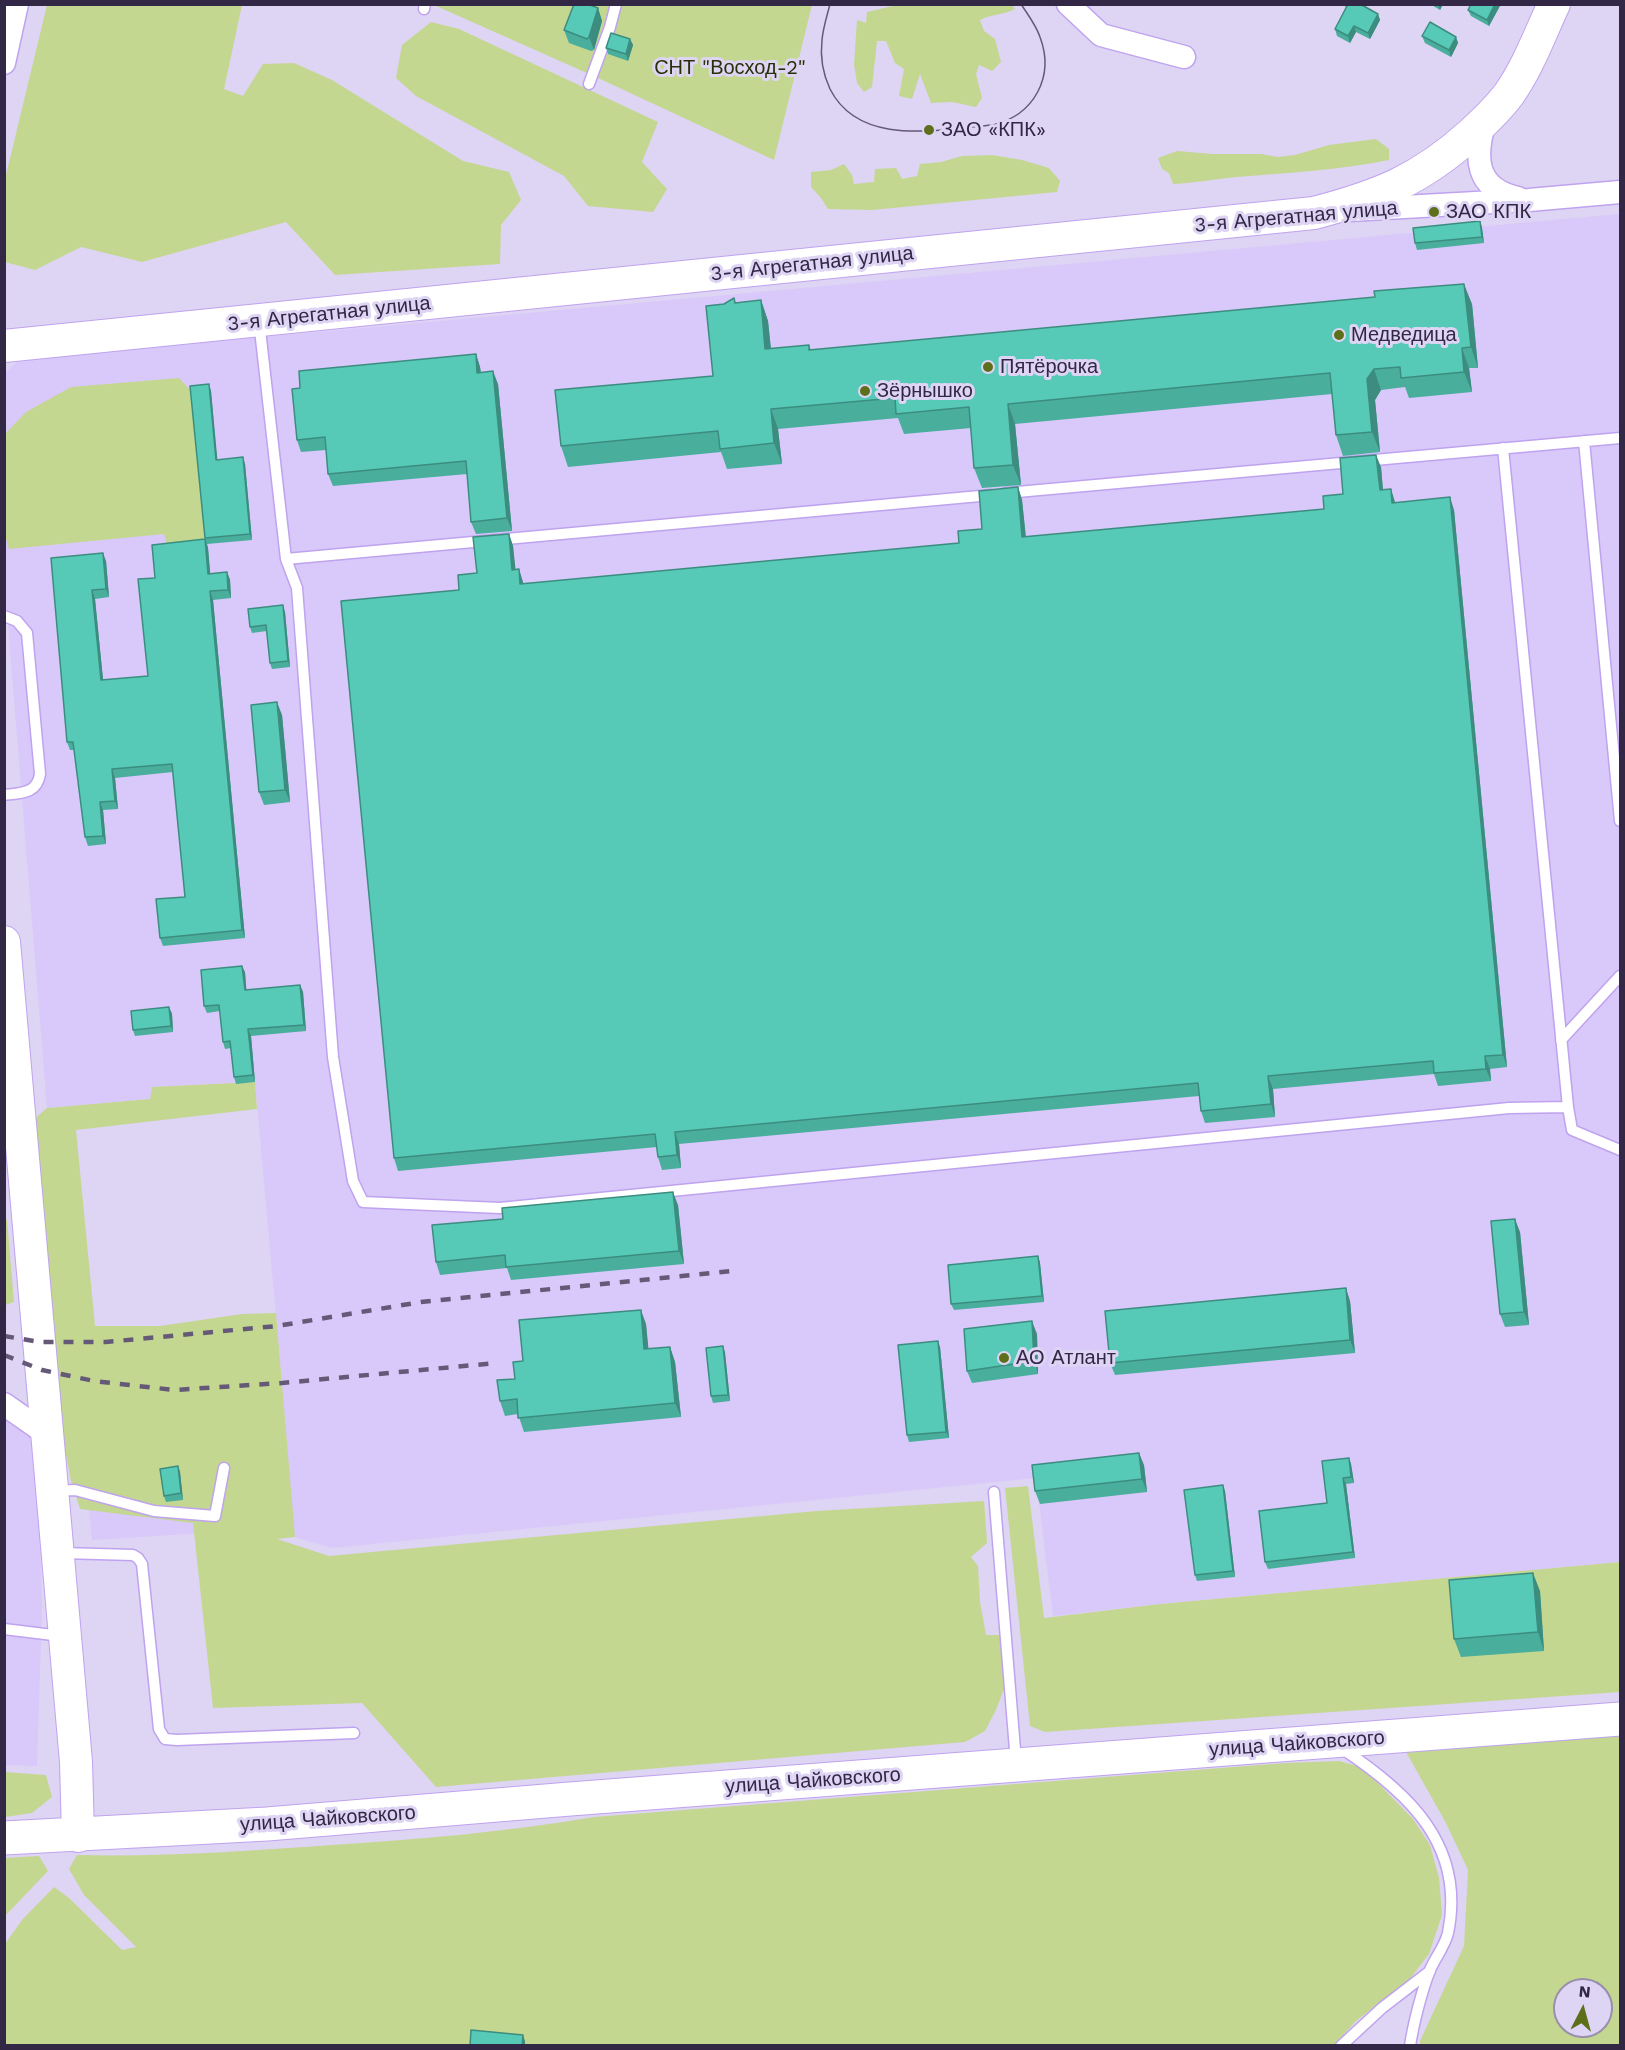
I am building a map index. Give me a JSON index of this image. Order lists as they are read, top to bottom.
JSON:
{
  "streets": {
    "highway": ["улица Чайковского"],
    "street": ["3-я Агрегатная улица"]
  },
  "parks": ["СНТ \"Восход-2\""],
  "places": [
    "ЗАО «КПК»",
    "ЗАО КПК",
    "Медведица",
    "Пятёрочка",
    "Зёрнышко",
    "АО Атлант"
  ],
  "north": "top"
}
